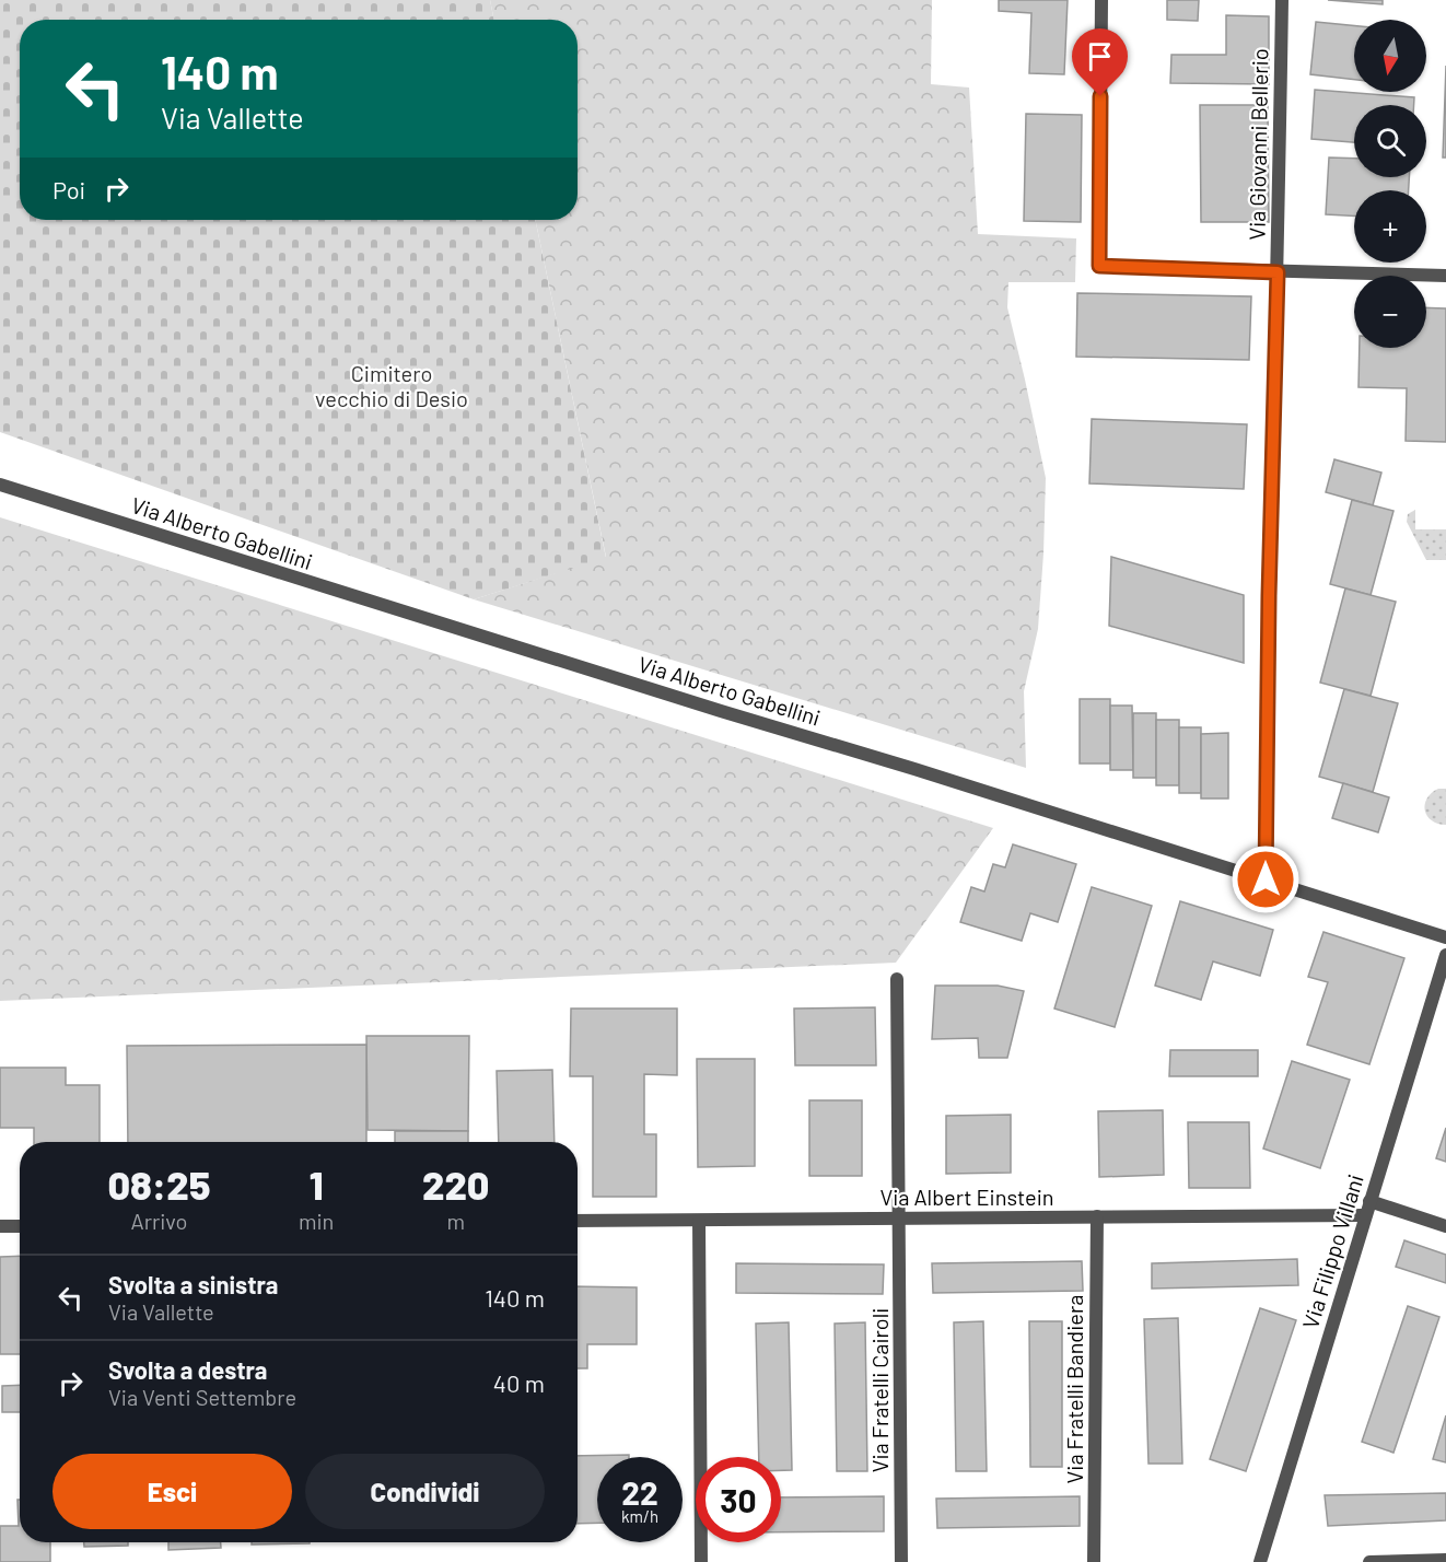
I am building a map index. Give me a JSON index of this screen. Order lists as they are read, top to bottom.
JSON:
{
  "streets": {
    "street": [
      "Via Giovanni Bellerio",
      "Via Alberto Gabellini",
      "Via Albert Einstein",
      "Via Filippo Villani",
      "Via Fratelli Bandiera",
      "Via Fratelli Cairoli"
    ]
  },
  "crossings": [
    ["Via Giovanni Bellerio", "Via Alberto Gabellini"],
    ["Via Albert Einstein", "Via Filippo Villani"],
    ["Via Albert Einstein", "Via Fratelli Bandiera"],
    ["Via Albert Einstein", "Via Fratelli Cairoli"]
  ],
  "parks": ["Cimitero vecchio di Desio"],
  "north": "bottom",
  "page": {
    "map_buttons": ["+", "−"],
    "turn": ["140 m", "Via Vallette"],
    "then": "Poi",
    "eta": [
      "08:25",
      "Arrivo",
      "1",
      "min",
      "220",
      "m"
    ],
    "list": [
      {
        "name": "Svolta a sinistra",
        "note": "Via Vallette",
        "value": "140 m"
      },
      {
        "name": "Svolta a destra",
        "note": "Via Venti Settembre",
        "value": "40 m"
      }
    ],
    "buttons": ["Esci", "Condividi"],
    "speed": "22 km/h",
    "limit": "30"
  }
}
